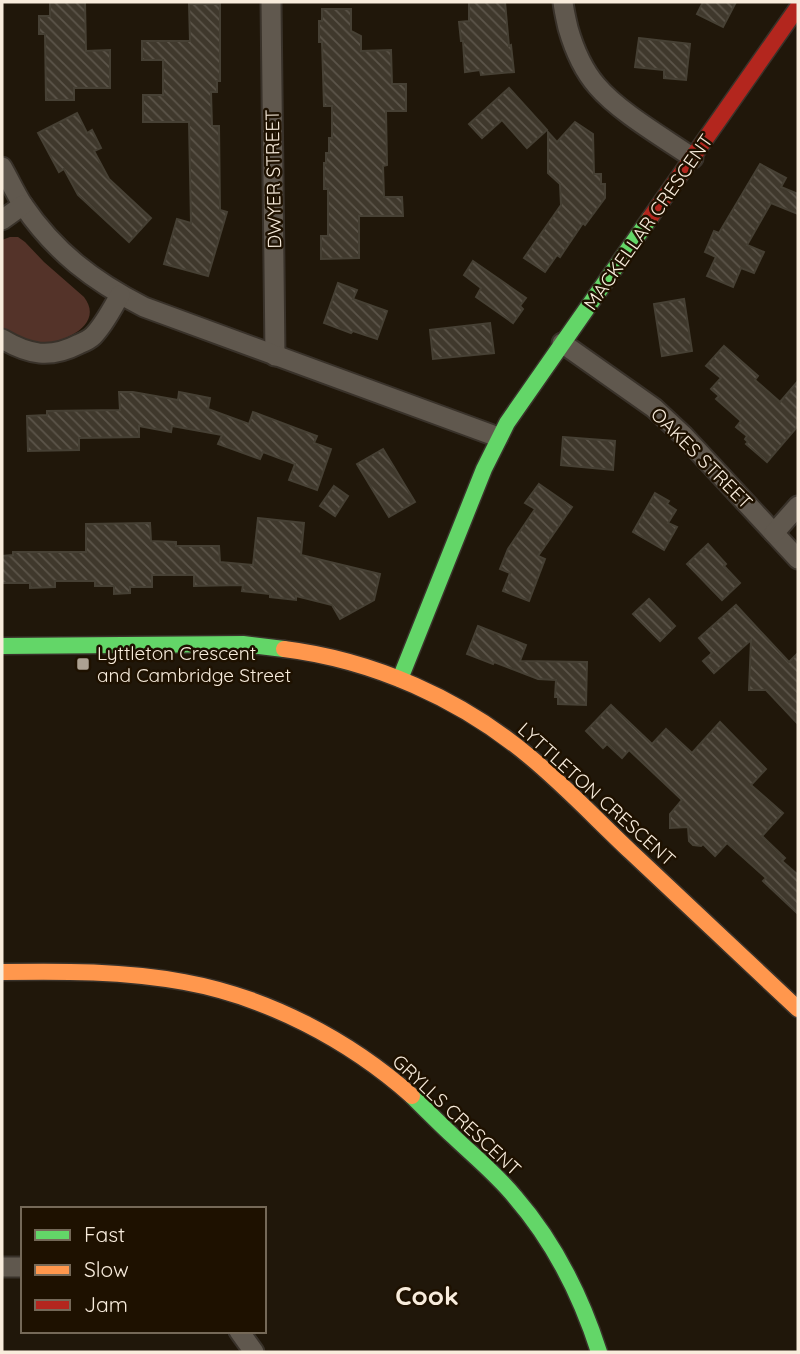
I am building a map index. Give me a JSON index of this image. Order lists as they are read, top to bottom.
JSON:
{
  "streets": {
    "street": [
      "DWYER STREET",
      "MACKELLAR CRESCENT",
      "OAKES STREET",
      "LYTTLETON CRESCENT",
      "GRYLLS CRESCENT"
    ]
  },
  "crossings": [
    ["MACKELLAR CRESCENT", "OAKES STREET"],
    ["MACKELLAR CRESCENT", "LYTTLETON CRESCENT"]
  ],
  "districts": ["Cook"],
  "places": {
    "transit": ["Lyttleton Crescent and Cambridge Street"]
  },
  "legend": ["Fast", "Slow", "Jam"]
}
